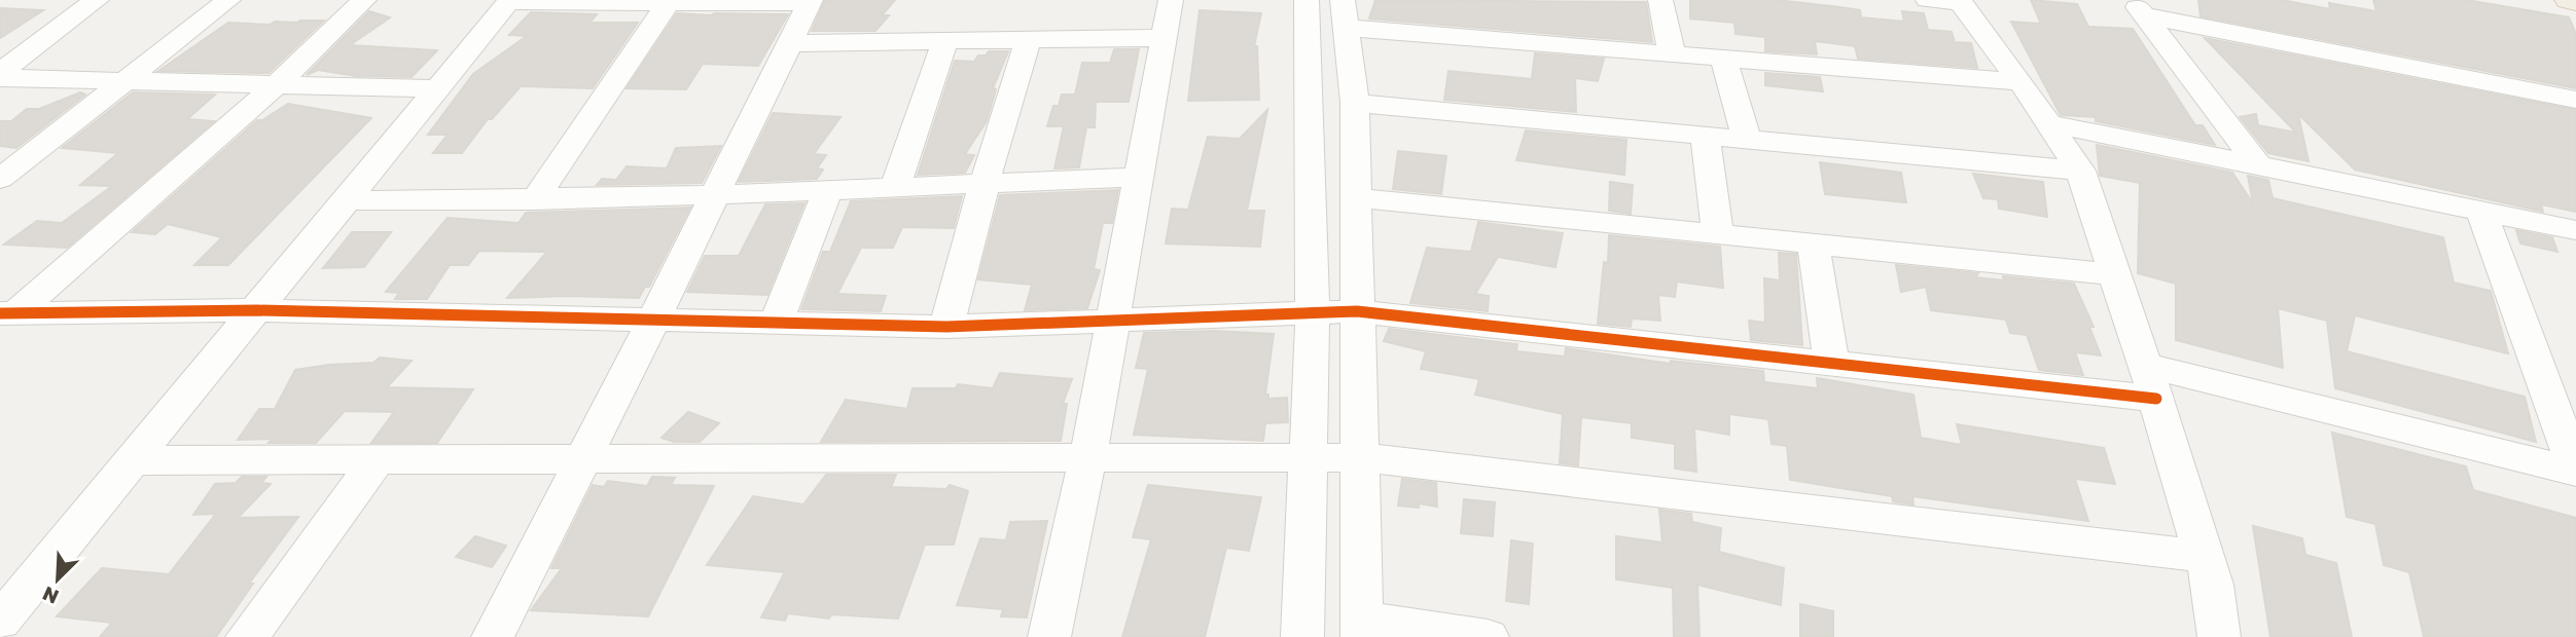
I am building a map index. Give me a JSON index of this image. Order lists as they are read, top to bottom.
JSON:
{
  "north": "bottom left"
}
